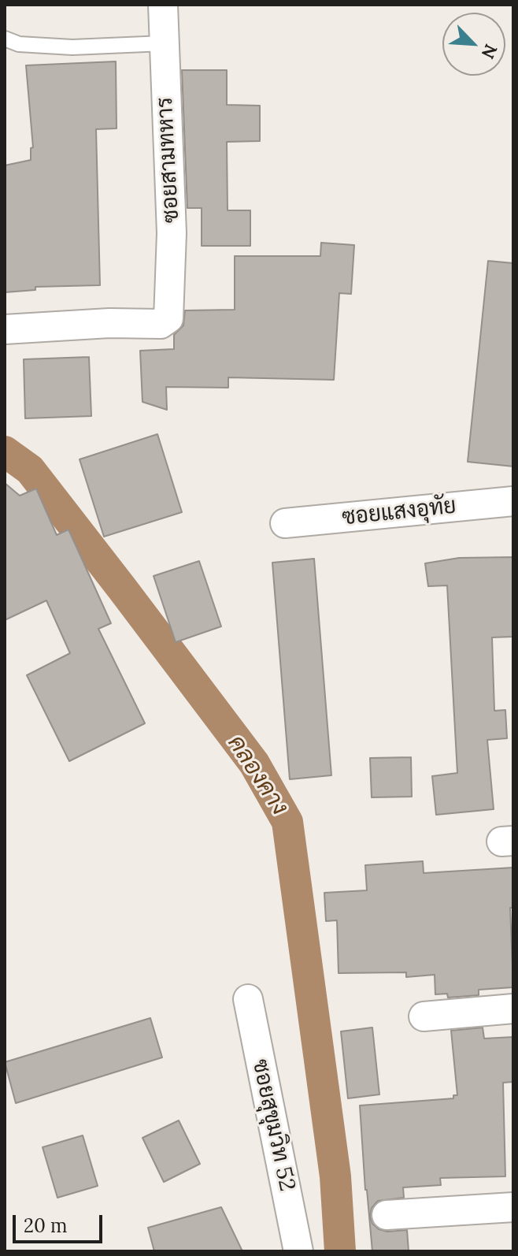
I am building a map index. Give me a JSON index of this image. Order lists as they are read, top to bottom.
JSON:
{
  "streets": {
    "street": ["ซอยสามทหาร", "ซอยแสงอุทัย", "ซอยสุขุมวิท 52"]
  },
  "water": ["คลองคาง"],
  "scale_bar": "20 m",
  "north": "bottom right"
}
